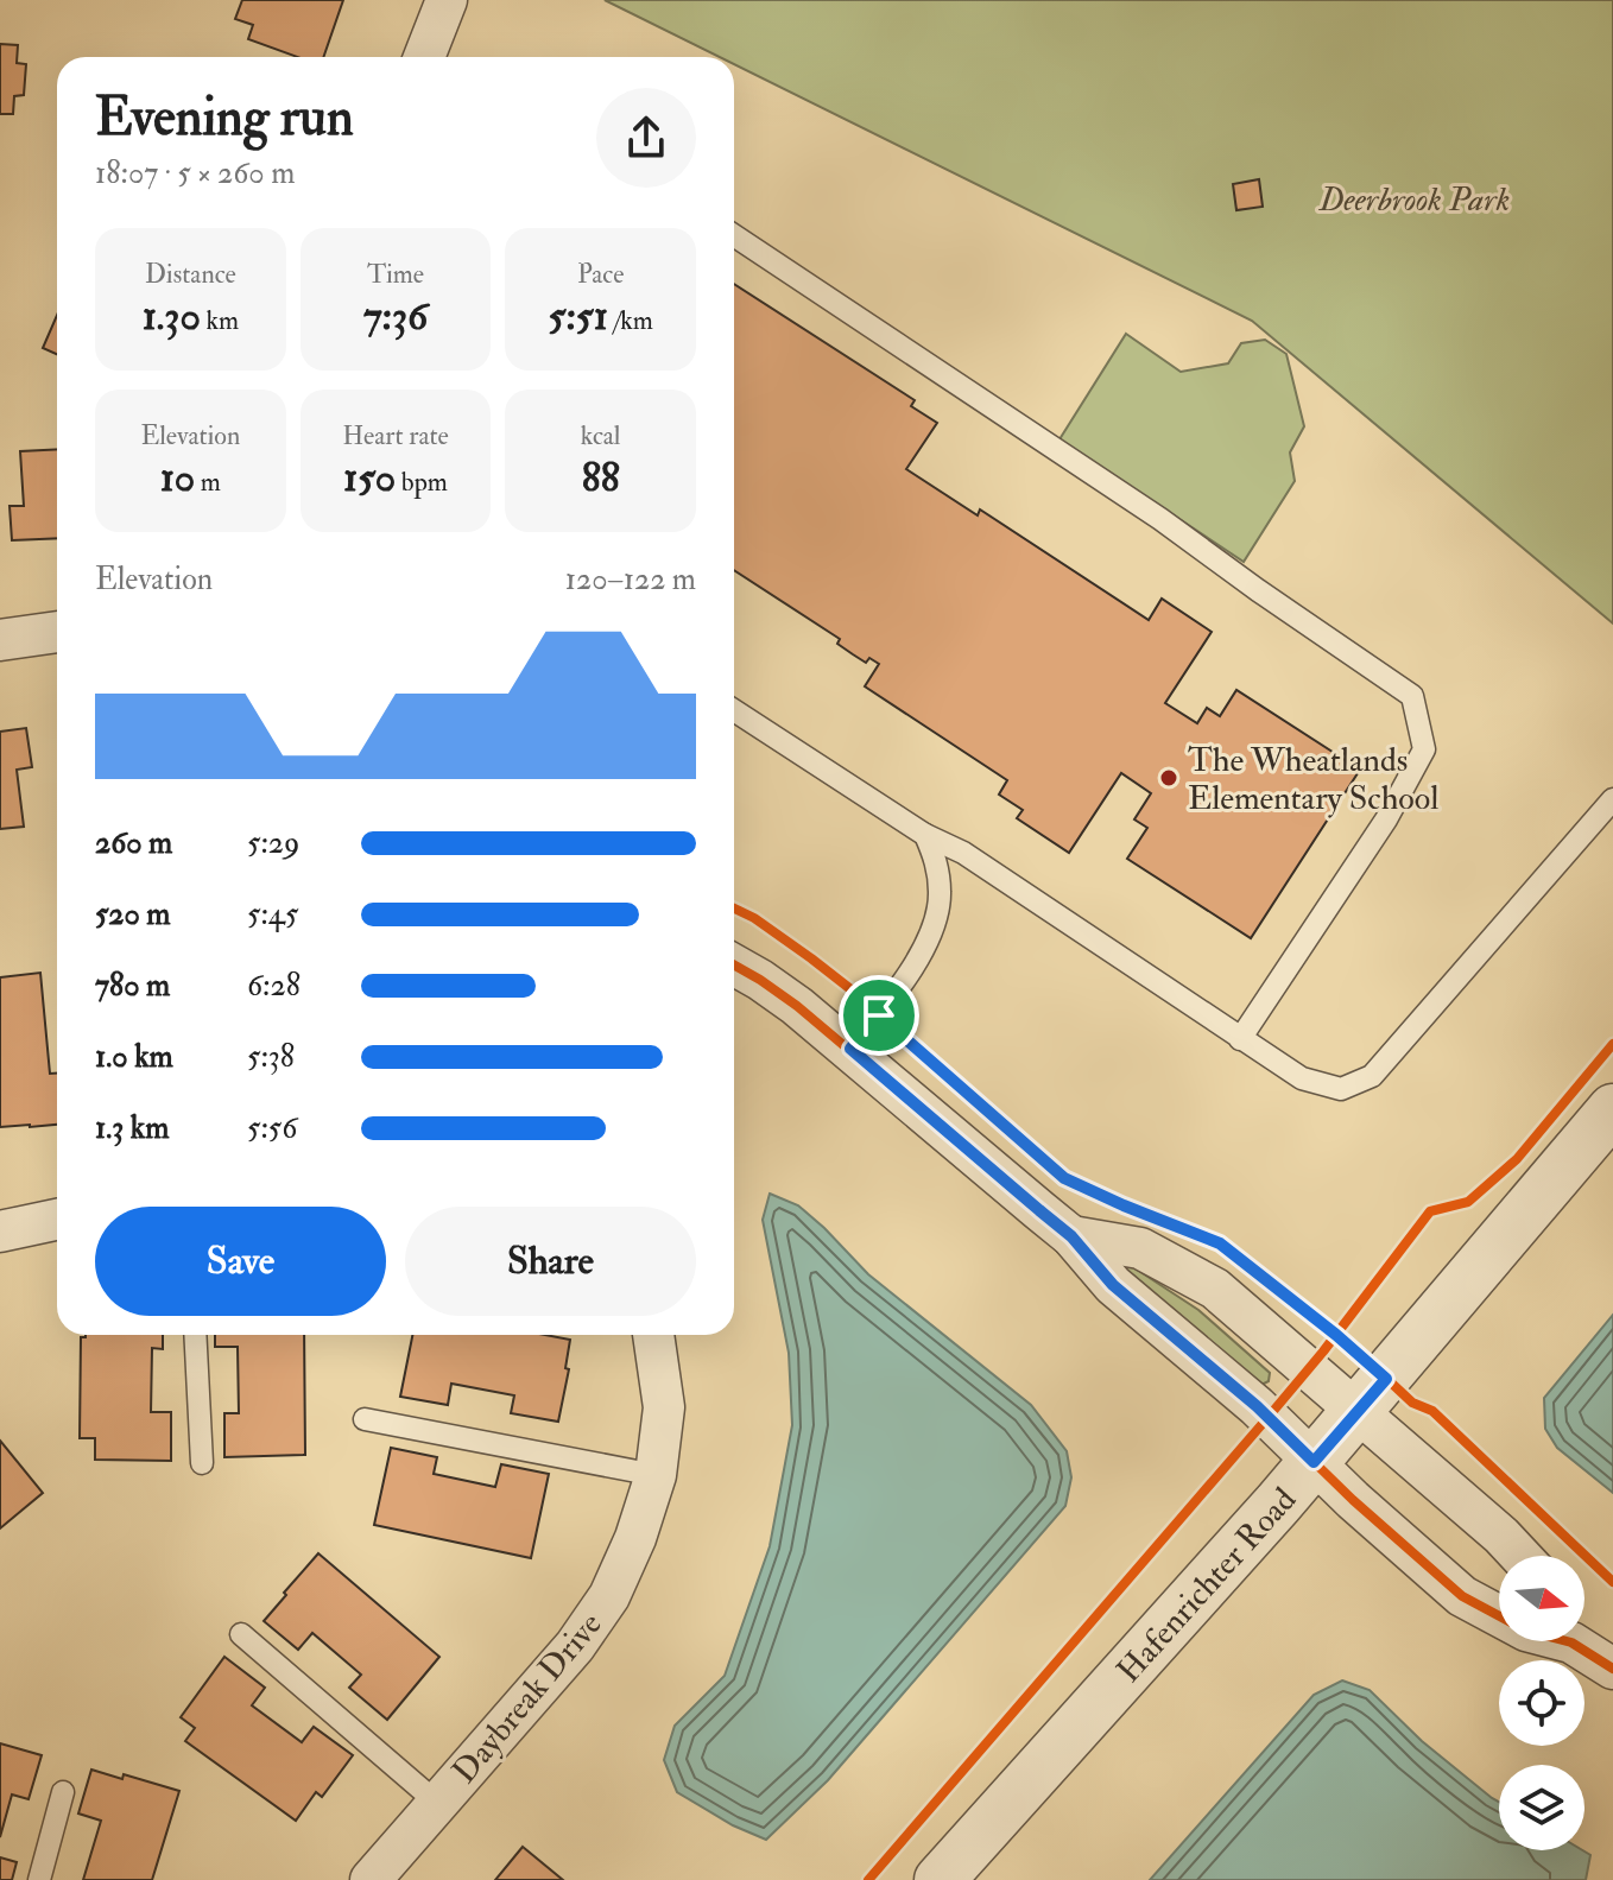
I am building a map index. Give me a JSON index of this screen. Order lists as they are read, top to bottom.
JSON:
{
  "streets": {
    "street": ["Hafenrichter Road", "Daybreak Drive"]
  },
  "parks": ["Deerbrook Park"],
  "places": ["The Wheatlands Elementary School"],
  "north": "right",
  "page": {
    "heading": ["Evening run", "18:07 · 5 × 260 m"],
    "stats": [
      ["Distance", "1.30 km"],
      ["Time", "7:36"],
      ["Pace", "5:51 /km"],
      ["Elevation", "10 m"],
      ["Heart rate", "150 bpm"],
      ["kcal", "88"]
    ],
    "chart": ["Elevation", "120–122 m"],
    "list": [
      {
        "name": "260 m",
        "note": "5:29"
      },
      {
        "name": "520 m",
        "note": "5:45"
      },
      {
        "name": "780 m",
        "note": "6:28"
      },
      {
        "name": "1.0 km",
        "note": "5:38"
      },
      {
        "name": "1.3 km",
        "note": "5:56"
      }
    ],
    "buttons": ["Save", "Share"]
  }
}
